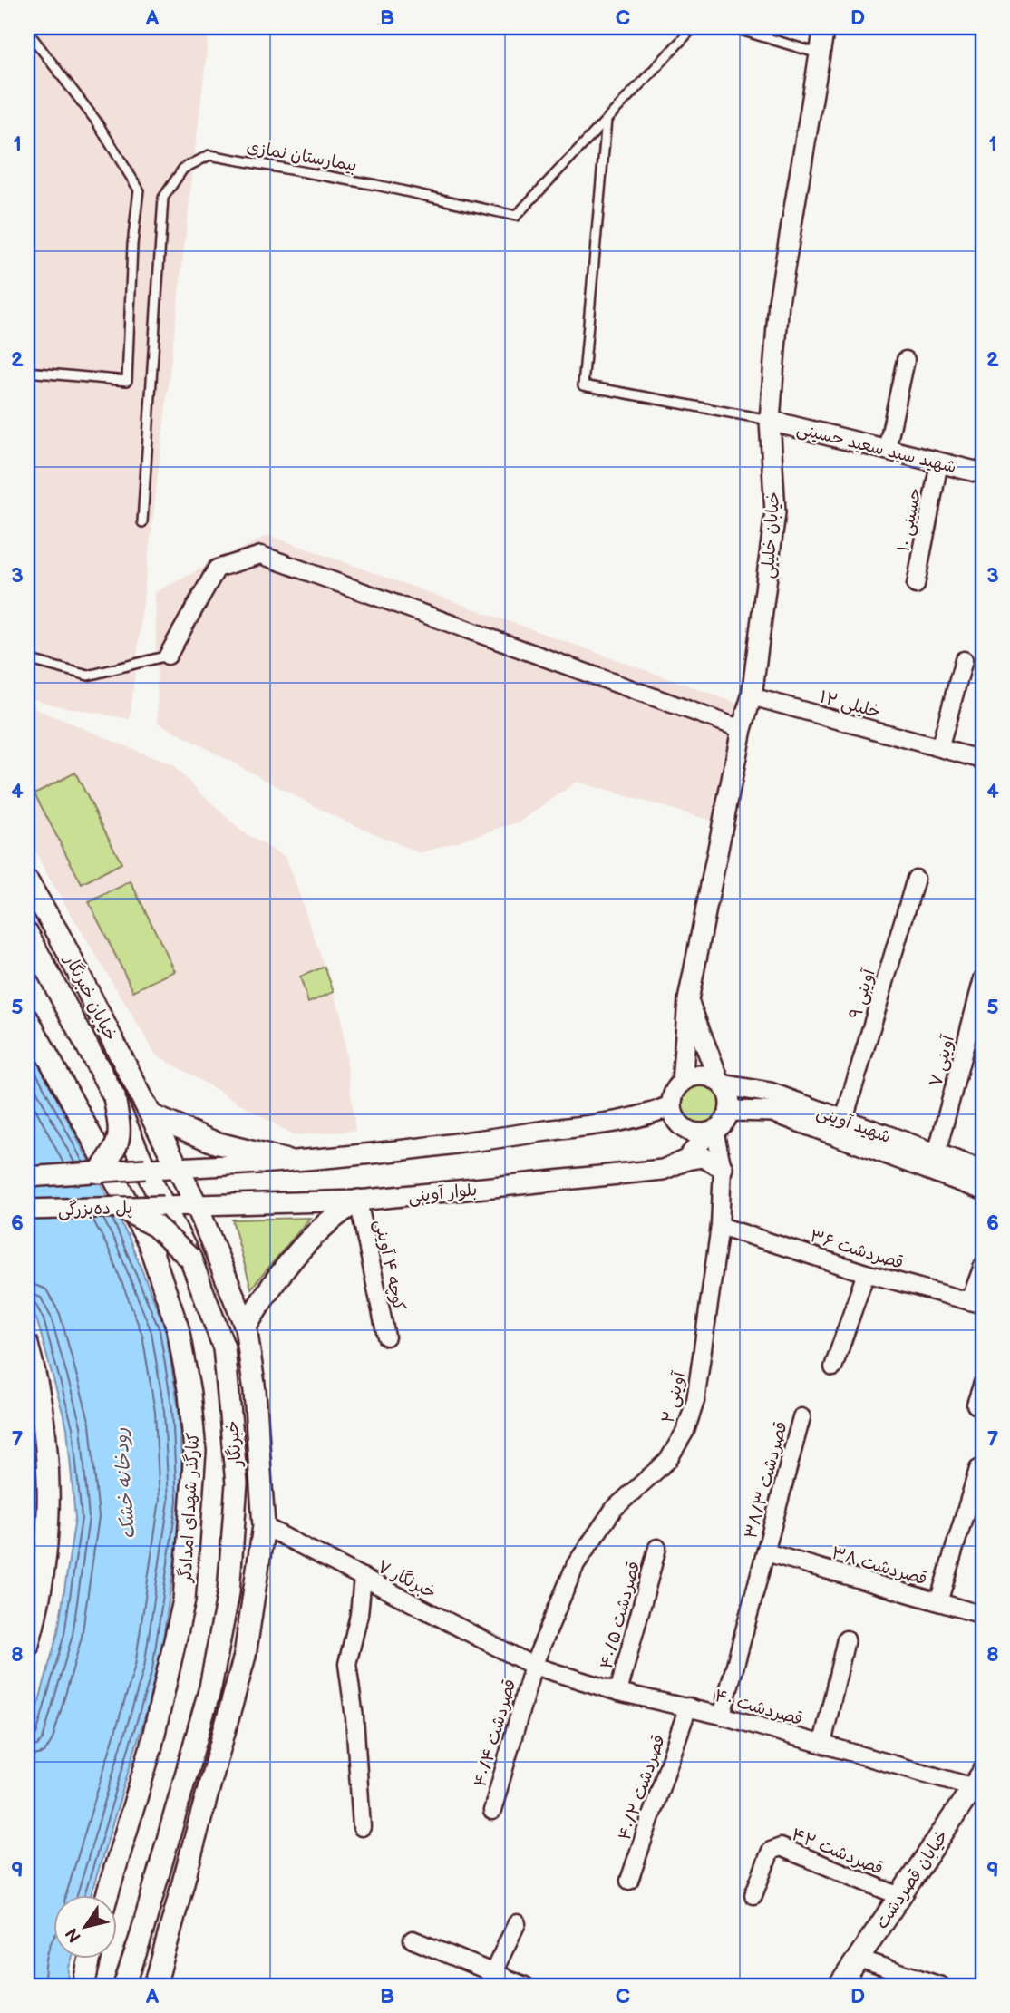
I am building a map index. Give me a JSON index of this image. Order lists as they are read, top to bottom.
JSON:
{
  "streets": {
    "main road": [
      "خیابان خبرنگار",
      "خبرنگار",
      "کنارگذر شهدای امدادگر",
      "خیابان قصردشت"
    ],
    "street": [
      "شهید سید سعید حسینی",
      "۱۰ حسینی",
      "خیابان خلیلی",
      "۱۲ خلیلی",
      "۹ آوینی",
      "۷ آوینی",
      "شهید آوینی",
      "بلوار آوینی",
      "پل ده‌بزرگی",
      "۳۶ قصردشت",
      "کوچه ۴ آوینی",
      "۲ آوینی",
      "۳۸/۳ قصردشت",
      "۳۸ قصردشت",
      "۷ خبرنگار",
      "۴۰/۵ قصردشت",
      "۴۰ قصردشت",
      "۴۰/۴ قصردشت",
      "۴۰/۲ قصردشت",
      "۴۲ قصردشت"
    ],
    "lane": ["بیمارستان نمازی"]
  },
  "crossings": [
    ["شهید سید سعید حسینی", "۱۰ حسینی"],
    ["شهید سید سعید حسینی", "خیابان خلیلی"],
    ["خیابان خلیلی", "۱۲ خلیلی"],
    ["خیابان خلیلی", "شهید آوینی"],
    ["خیابان خلیلی", "۲ آوینی"],
    ["۹ آوینی", "شهید آوینی"],
    ["خیابان خبرنگار", "خبرنگار"],
    ["۷ آوینی", "شهید آوینی"],
    ["شهید آوینی", "۲ آوینی"],
    ["بلوار آوینی", "پل ده‌بزرگی"],
    ["بلوار آوینی", "کوچه ۴ آوینی"],
    ["بلوار آوینی", "خبرنگار"],
    ["پل ده‌بزرگی", "خبرنگار"],
    ["۳۶ قصردشت", "۲ آوینی"],
    ["۲ آوینی", "۷ خبرنگار"],
    ["۲ آوینی", "۴۰ قصردشت"],
    ["۲ آوینی", "۴۰/۴ قصردشت"],
    ["خبرنگار", "۷ خبرنگار"],
    ["۳۸/۳ قصردشت", "۳۸ قصردشت"],
    ["۳۸/۳ قصردشت", "۴۰ قصردشت"],
    ["۷ خبرنگار", "۴۰ قصردشت"],
    ["۷ خبرنگار", "۴۰/۴ قصردشت"],
    ["۴۰/۵ قصردشت", "۴۰ قصردشت"],
    ["۴۰ قصردشت", "۴۰/۴ قصردشت"],
    ["۴۰ قصردشت", "۴۰/۲ قصردشت"],
    ["۴۰ قصردشت", "خیابان قصردشت"],
    ["۴۲ قصردشت", "خیابان قصردشت"]
  ],
  "water": ["رودخانه خشک"],
  "north": "bottom left",
  "grid": {
    "columns": [
      "A",
      "B",
      "C",
      "D"
    ],
    "rows": [
      "1",
      "2",
      "3",
      "4",
      "5",
      "6",
      "7",
      "8",
      "9"
    ]
  }
}
